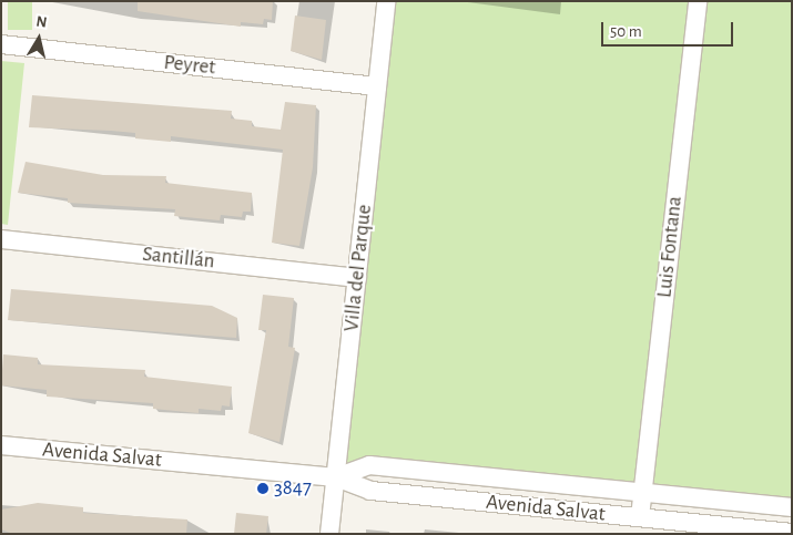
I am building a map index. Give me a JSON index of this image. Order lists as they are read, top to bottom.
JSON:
{
  "streets": {
    "street": [
      "Peyret",
      "Luis Fontana",
      "Santillán",
      "Villa del Parque",
      "Avenida Salvat"
    ]
  },
  "crossings": [
    ["Peyret", "Villa del Parque"],
    ["Luis Fontana", "Avenida Salvat"],
    ["Santillán", "Villa del Parque"],
    ["Villa del Parque", "Avenida Salvat"]
  ],
  "places": ["3847"],
  "scale_bar": "50 m",
  "north": "top"
}
